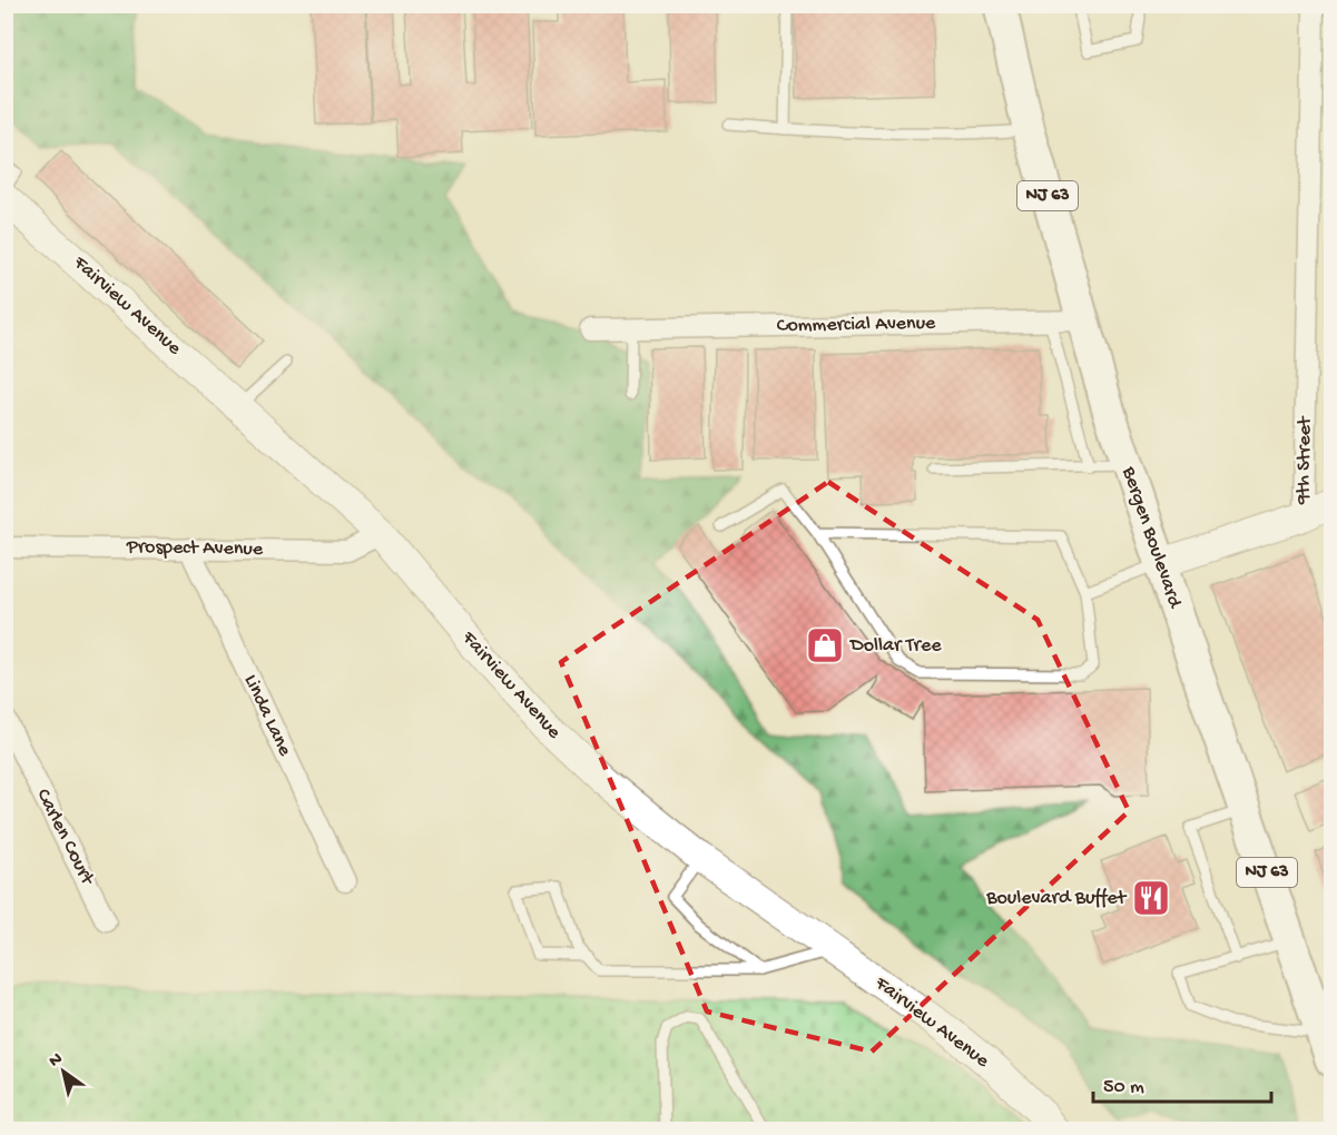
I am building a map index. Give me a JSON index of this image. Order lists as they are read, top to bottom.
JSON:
{
  "streets": {
    "main road": ["NJ 63", "Fairview Avenue", "Bergen Boulevard"],
    "street": [
      "Commercial Avenue",
      "9th Street",
      "Prospect Avenue",
      "Linda Lane",
      "Carlen Court"
    ]
  },
  "crossings": [
    ["Fairview Avenue", "Prospect Avenue"],
    ["Commercial Avenue", "Bergen Boulevard"],
    ["Prospect Avenue", "Linda Lane"]
  ],
  "places": {
    "shop": ["Dollar Tree"],
    "restaurant": ["Boulevard Buffet"]
  },
  "scale_bar": "50 m",
  "north": "top left"
}
